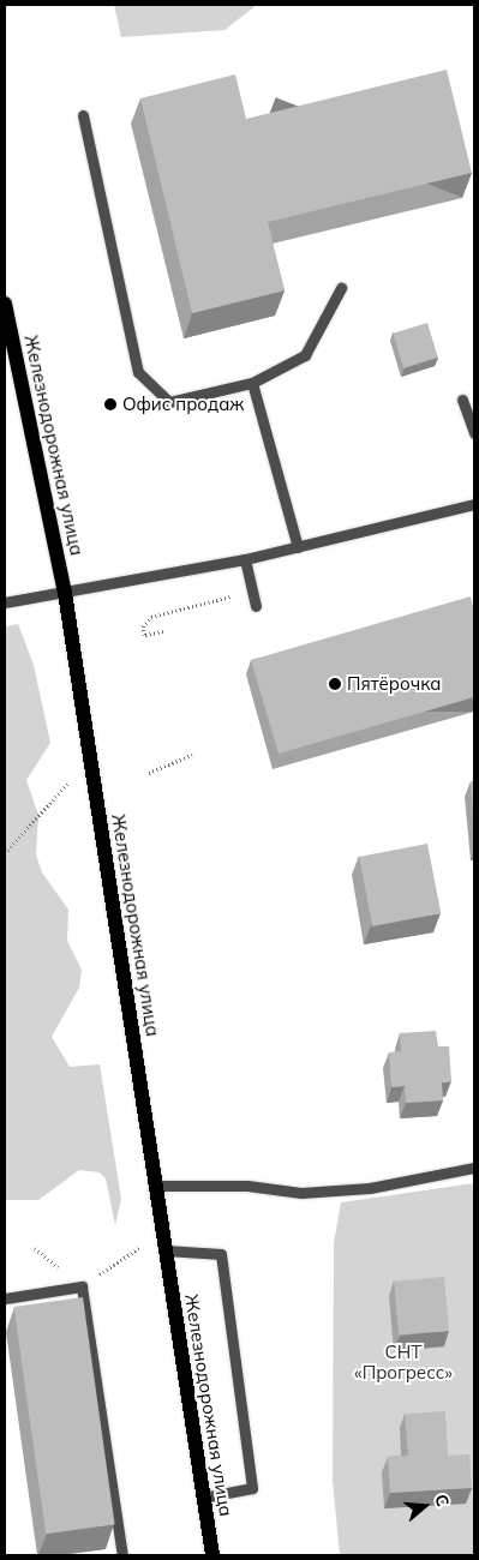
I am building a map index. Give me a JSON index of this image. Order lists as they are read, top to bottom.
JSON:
{
  "streets": {
    "main road": ["Железнодорожная улица"]
  },
  "parks": ["СНТ «Прогресс»"],
  "places": ["Офис продаж", "Пятёрочка"],
  "north": "right"
}
